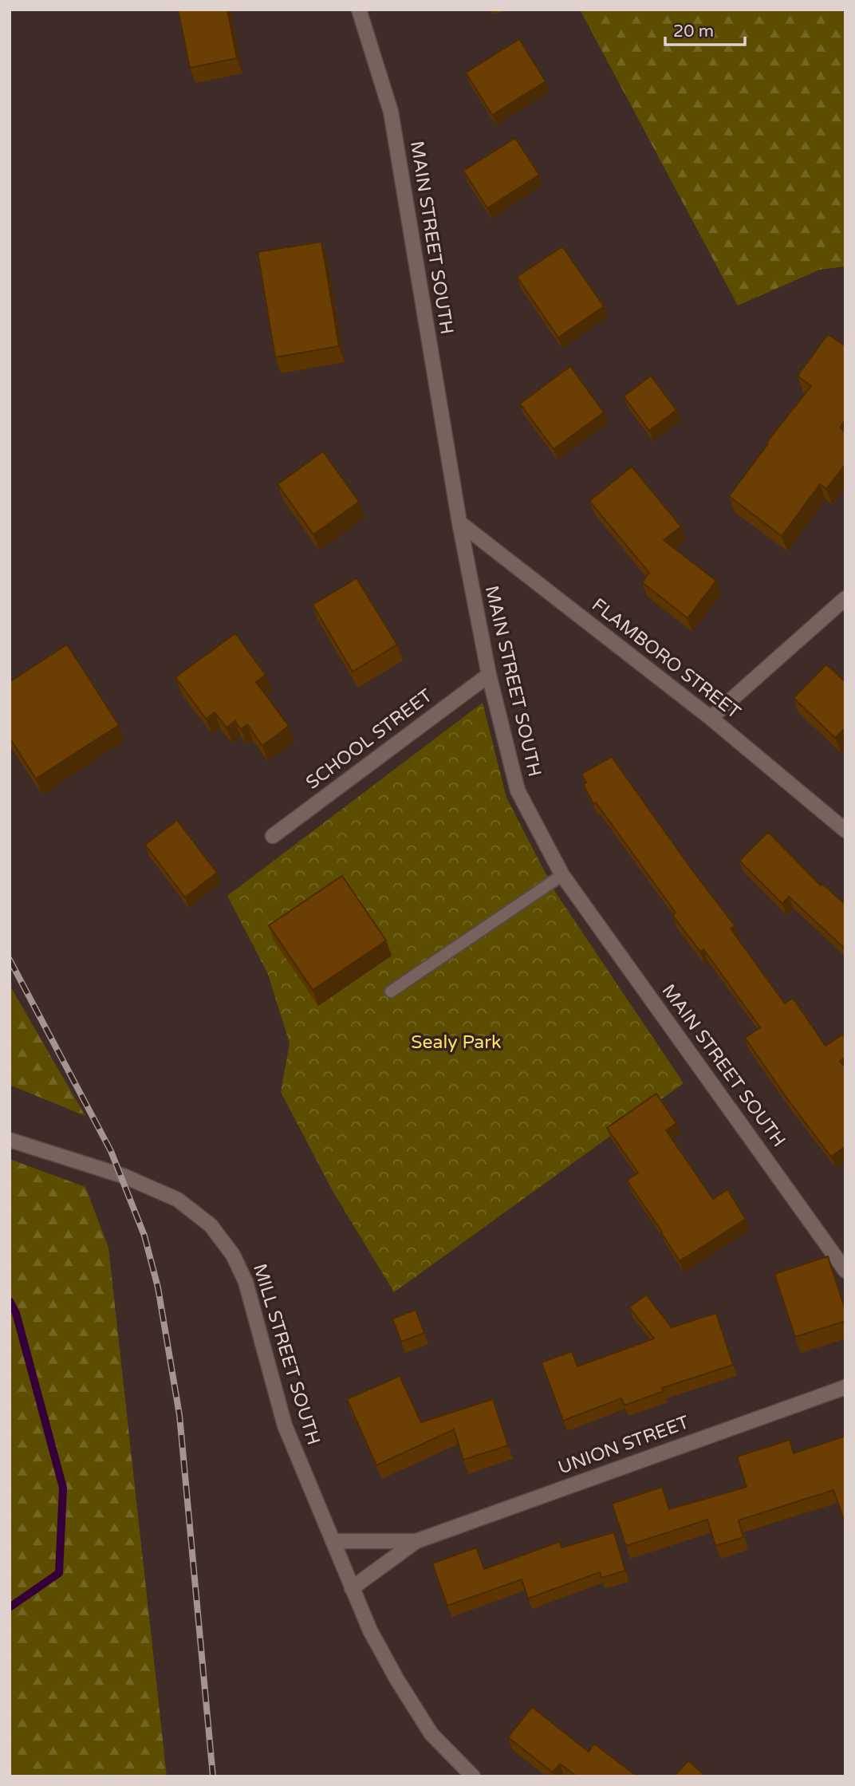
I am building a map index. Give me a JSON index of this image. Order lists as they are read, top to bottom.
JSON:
{
  "streets": {
    "street": [
      "MAIN STREET SOUTH",
      "FLAMBORO STREET",
      "SCHOOL STREET",
      "MILL STREET SOUTH",
      "UNION STREET"
    ]
  },
  "crossings": [
    ["MAIN STREET SOUTH", "FLAMBORO STREET"],
    ["MAIN STREET SOUTH", "SCHOOL STREET"],
    ["MILL STREET SOUTH", "UNION STREET"]
  ],
  "parks": ["Sealy Park"],
  "scale_bar": "20 m"
}
